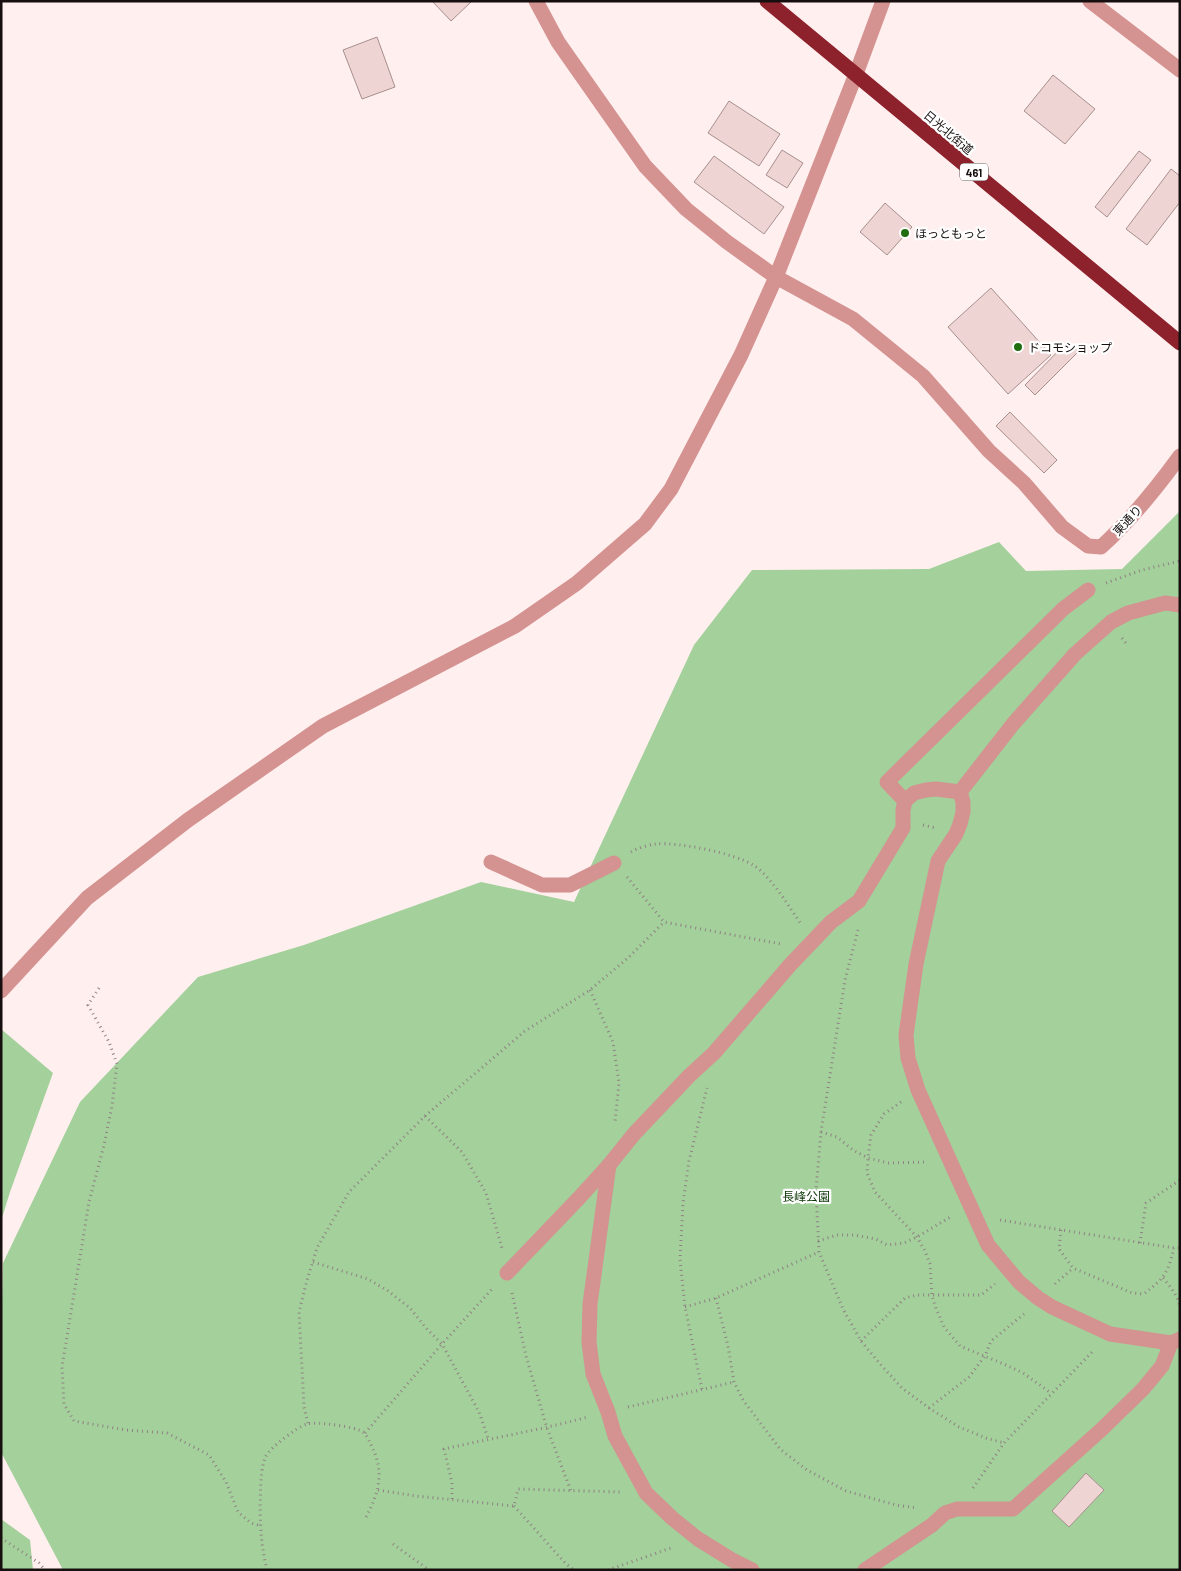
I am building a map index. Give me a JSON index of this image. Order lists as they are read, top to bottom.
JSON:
{
  "streets": {
    "highway": ["日光北街道", "461"],
    "street": ["東通り"]
  },
  "parks": ["長峰公園"],
  "places": ["ほっともっと", "ドコモショップ"]
}
